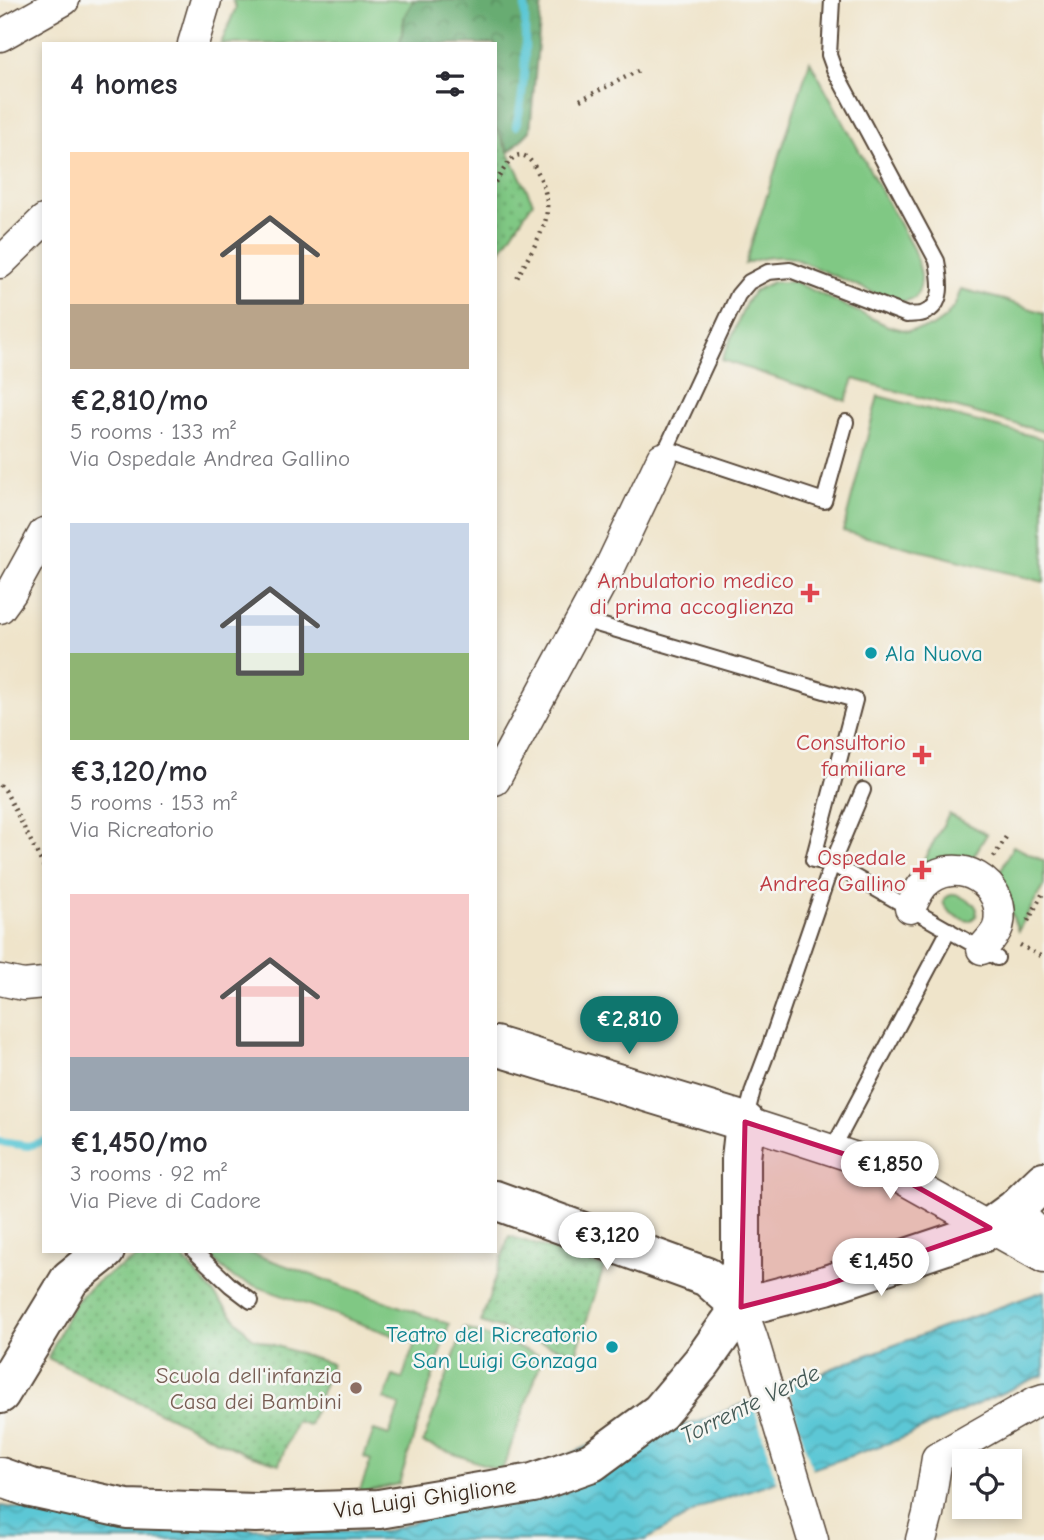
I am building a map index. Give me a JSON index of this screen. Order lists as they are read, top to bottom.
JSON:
{
  "streets": {
    "street": ["Via Luigi Ghiglione"]
  },
  "water": ["Torrente Verde"],
  "places": {
    "health": ["Ambulatorio medico di prima accoglienza", "Consultorio familiare", "Ospedale Andrea Gallino"],
    "other": ["Ala Nuova", "Teatro del Ricreatorio San Luigi Gonzaga", "Scuola dell'infanzia Casa dei Bambini"]
  },
  "page": {
    "heading": "4 homes",
    "list": [
      {
        "name": "€2,810/mo",
        "note": "5 rooms · 133 m² · Via Ospedale Andrea Gallino"
      },
      {
        "name": "€3,120/mo",
        "note": "5 rooms · 153 m² · Via Ricreatorio"
      },
      {
        "name": "€1,450/mo",
        "note": "3 rooms · 92 m² · Via Pieve di Cadore"
      }
    ],
    "price": [
      "€2,810",
      "€1,850",
      "€3,120",
      "€1,450"
    ]
  }
}
